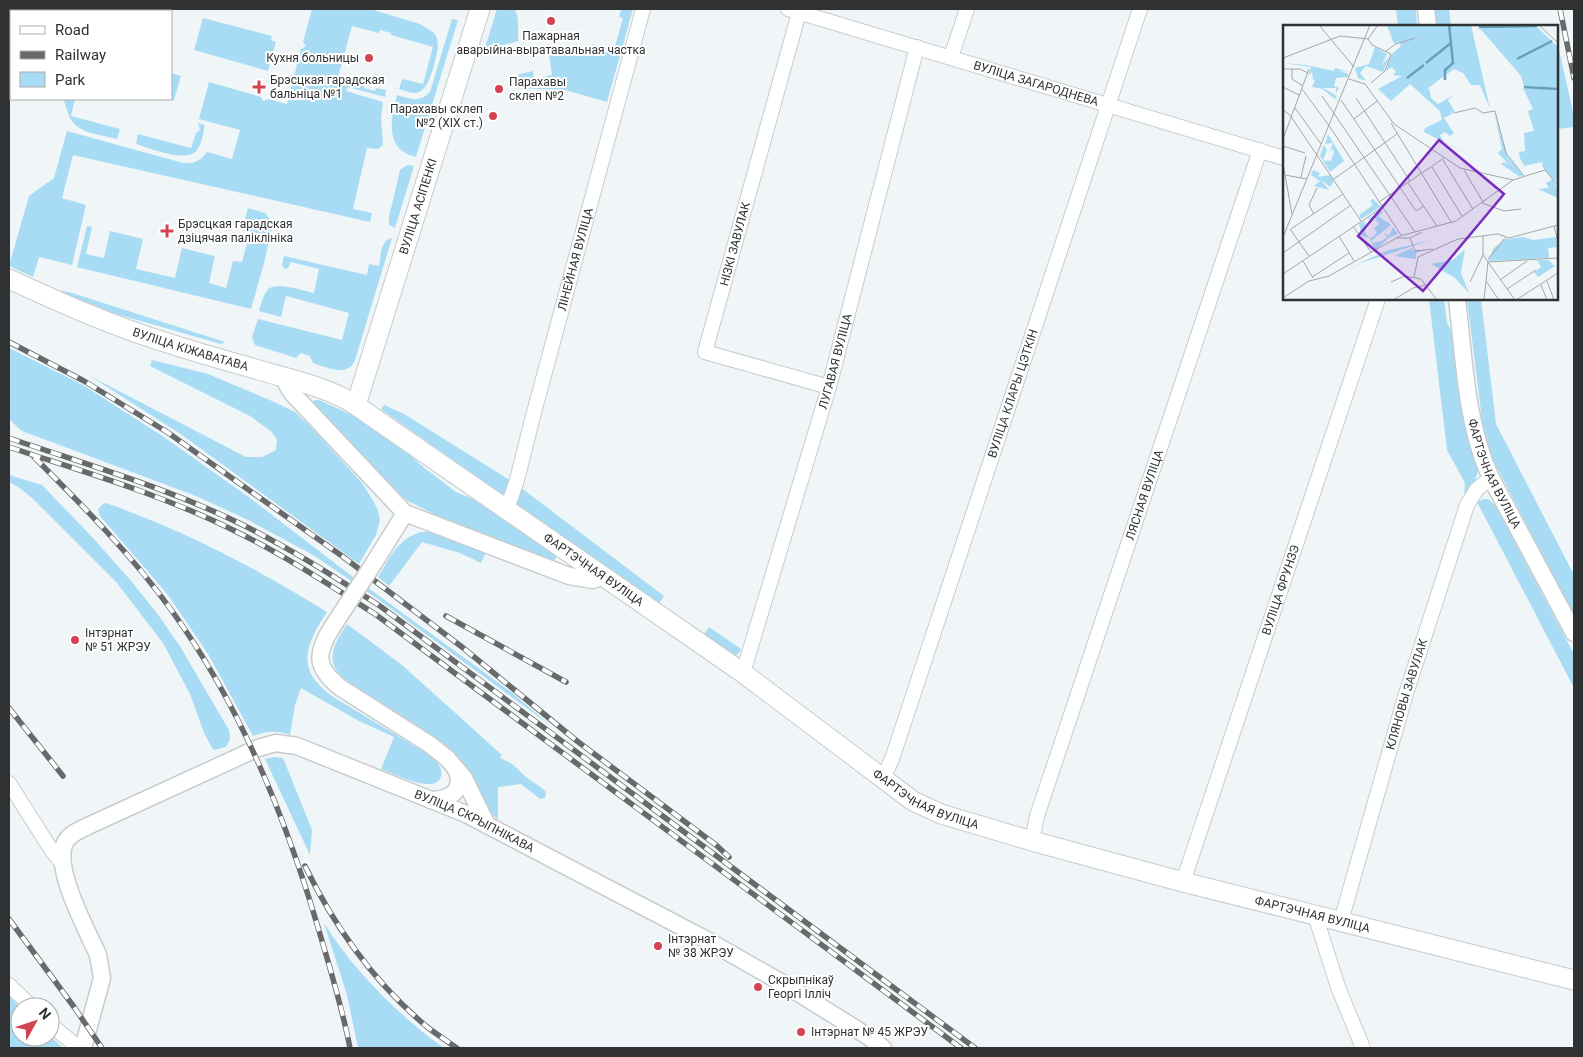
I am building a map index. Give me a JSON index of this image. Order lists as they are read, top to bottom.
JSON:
{
  "streets": {
    "main road": ["ВУЛІЦА АСІПЕНКІ", "ВУЛІЦА КІЖАВАТАВА", "ФАРТЭЧНАЯ ВУЛІЦА"],
    "street": [
      "ВУЛІЦА ЗАГАРОДНЕВА",
      "НІЗКІ ЗАВУЛАК",
      "ЛІНЕЙНАЯ ВУЛІЦА",
      "ЛУГАВАЯ ВУЛІЦА",
      "ВУЛІЦА КЛАРЫ ЦЭТКІН",
      "ЛЯСНАЯ ВУЛІЦА",
      "ВУЛІЦА ФРУНЗЭ",
      "КЛЯНОВЫ ЗАВУЛАК",
      "ВУЛІЦА СКРЫПНІКАВА"
    ]
  },
  "crossings": [
    ["ВУЛІЦА ЗАГАРОДНЕВА", "НІЗКІ ЗАВУЛАК"],
    ["ВУЛІЦА ЗАГАРОДНЕВА", "ЛУГАВАЯ ВУЛІЦА"],
    ["ВУЛІЦА ЗАГАРОДНЕВА", "ВУЛІЦА КЛАРЫ ЦЭТКІН"],
    ["ВУЛІЦА ЗАГАРОДНЕВА", "ЛЯСНАЯ ВУЛІЦА"],
    ["ВУЛІЦА АСІПЕНКІ", "ВУЛІЦА КІЖАВАТАВА"],
    ["НІЗКІ ЗАВУЛАК", "ЛУГАВАЯ ВУЛІЦА"],
    ["ЛІНЕЙНАЯ ВУЛІЦА", "ФАРТЭЧНАЯ ВУЛІЦА"],
    ["ВУЛІЦА КІЖАВАТАВА", "ФАРТЭЧНАЯ ВУЛІЦА"],
    ["ЛУГАВАЯ ВУЛІЦА", "ФАРТЭЧНАЯ ВУЛІЦА"],
    ["ВУЛІЦА КЛАРЫ ЦЭТКІН", "ФАРТЭЧНАЯ ВУЛІЦА"],
    ["ФАРТЭЧНАЯ ВУЛІЦА", "ЛЯСНАЯ ВУЛІЦА"],
    ["ФАРТЭЧНАЯ ВУЛІЦА", "ВУЛІЦА ФРУНЗЭ"],
    ["ФАРТЭЧНАЯ ВУЛІЦА", "КЛЯНОВЫ ЗАВУЛАК"]
  ],
  "places": {
    "other": [
      "Пажарная аварыйна-выратавальная частка",
      "Кухня больницы",
      "Парахавы склеп №2",
      "Парахавы склеп №2 (XIX ст.)",
      "Інтэрнат № 51 ЖРЭУ",
      "Інтэрнат № 38 ЖРЭУ",
      "Скрыпнікаў Георгі Ілліч",
      "Інтэрнат № 45 ЖРЭУ"
    ],
    "health": ["Брэсцкая гарадская бальніца №1", "Брэсцкая гарадская дзіцячая паліклініка"]
  },
  "legend": ["Road", "Railway", "Park"],
  "north": "top right"
}
